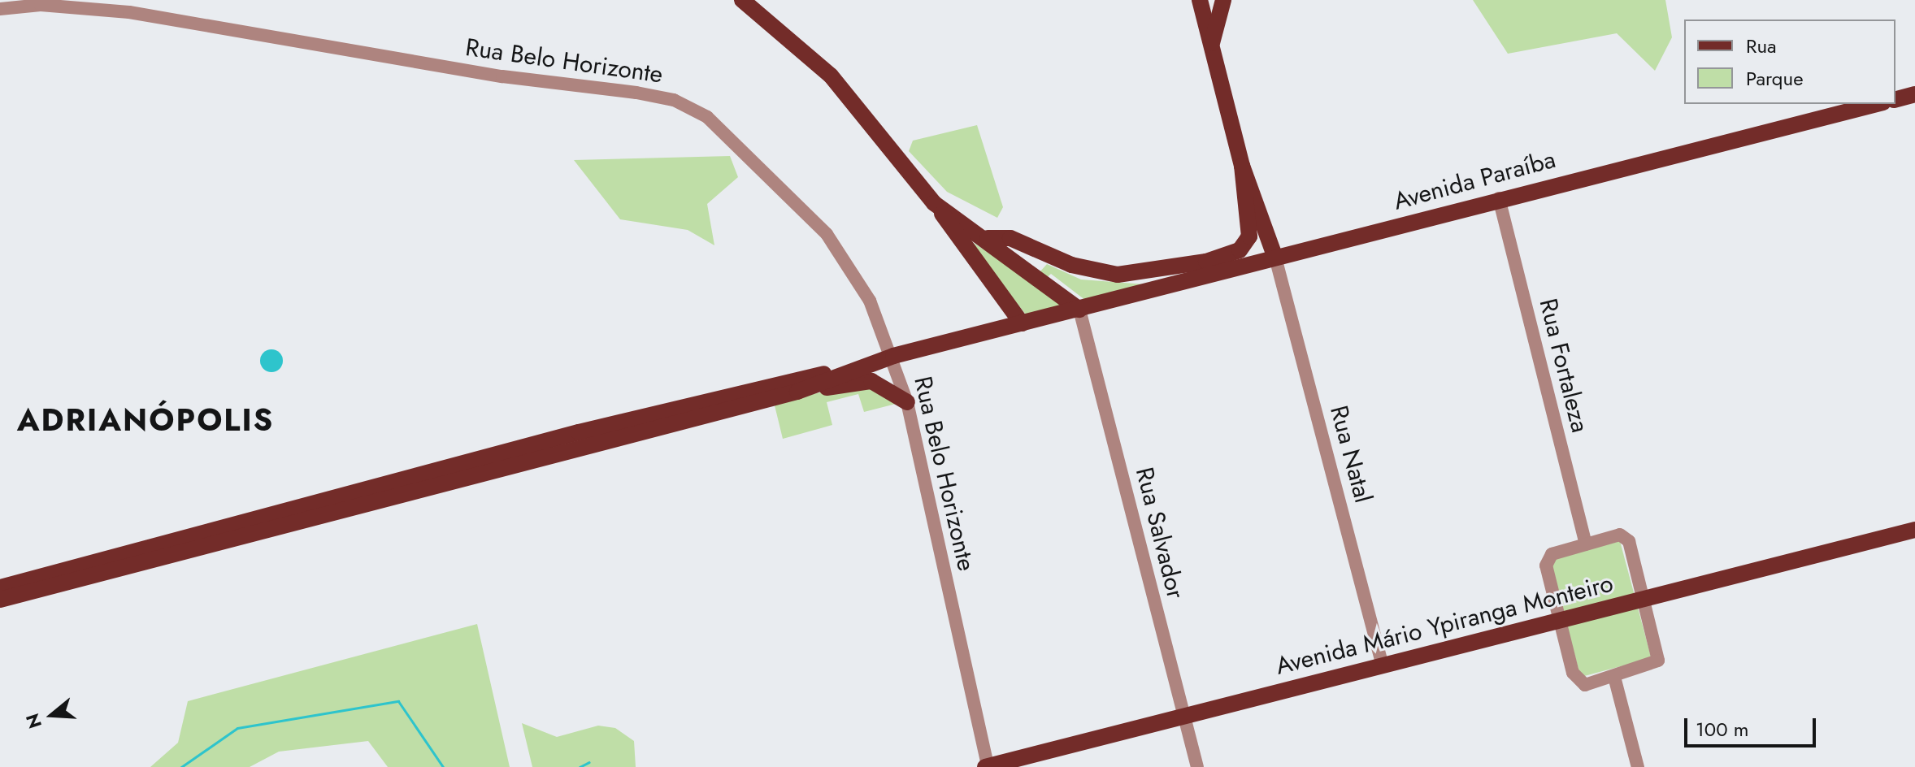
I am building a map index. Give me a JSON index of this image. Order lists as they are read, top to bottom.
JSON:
{
  "streets": {
    "main road": ["Avenida Paraíba", "Avenida Mário Ypiranga Monteiro"],
    "street": [
      "Rua Belo Horizonte",
      "Rua Fortaleza",
      "Rua Natal",
      "Rua Salvador"
    ]
  },
  "crossings": [
    ["Rua Belo Horizonte", "Avenida Paraíba"],
    ["Rua Belo Horizonte", "Avenida Mário Ypiranga Monteiro"],
    ["Avenida Paraíba", "Rua Fortaleza"],
    ["Avenida Paraíba", "Rua Natal"],
    ["Avenida Paraíba", "Rua Salvador"],
    ["Rua Natal", "Avenida Mário Ypiranga Monteiro"],
    ["Rua Salvador", "Avenida Mário Ypiranga Monteiro"]
  ],
  "districts": ["ADRIANÓPOLIS"],
  "legend": ["Rua", "Parque"],
  "scale_bar": "100 m",
  "north": "left"
}
